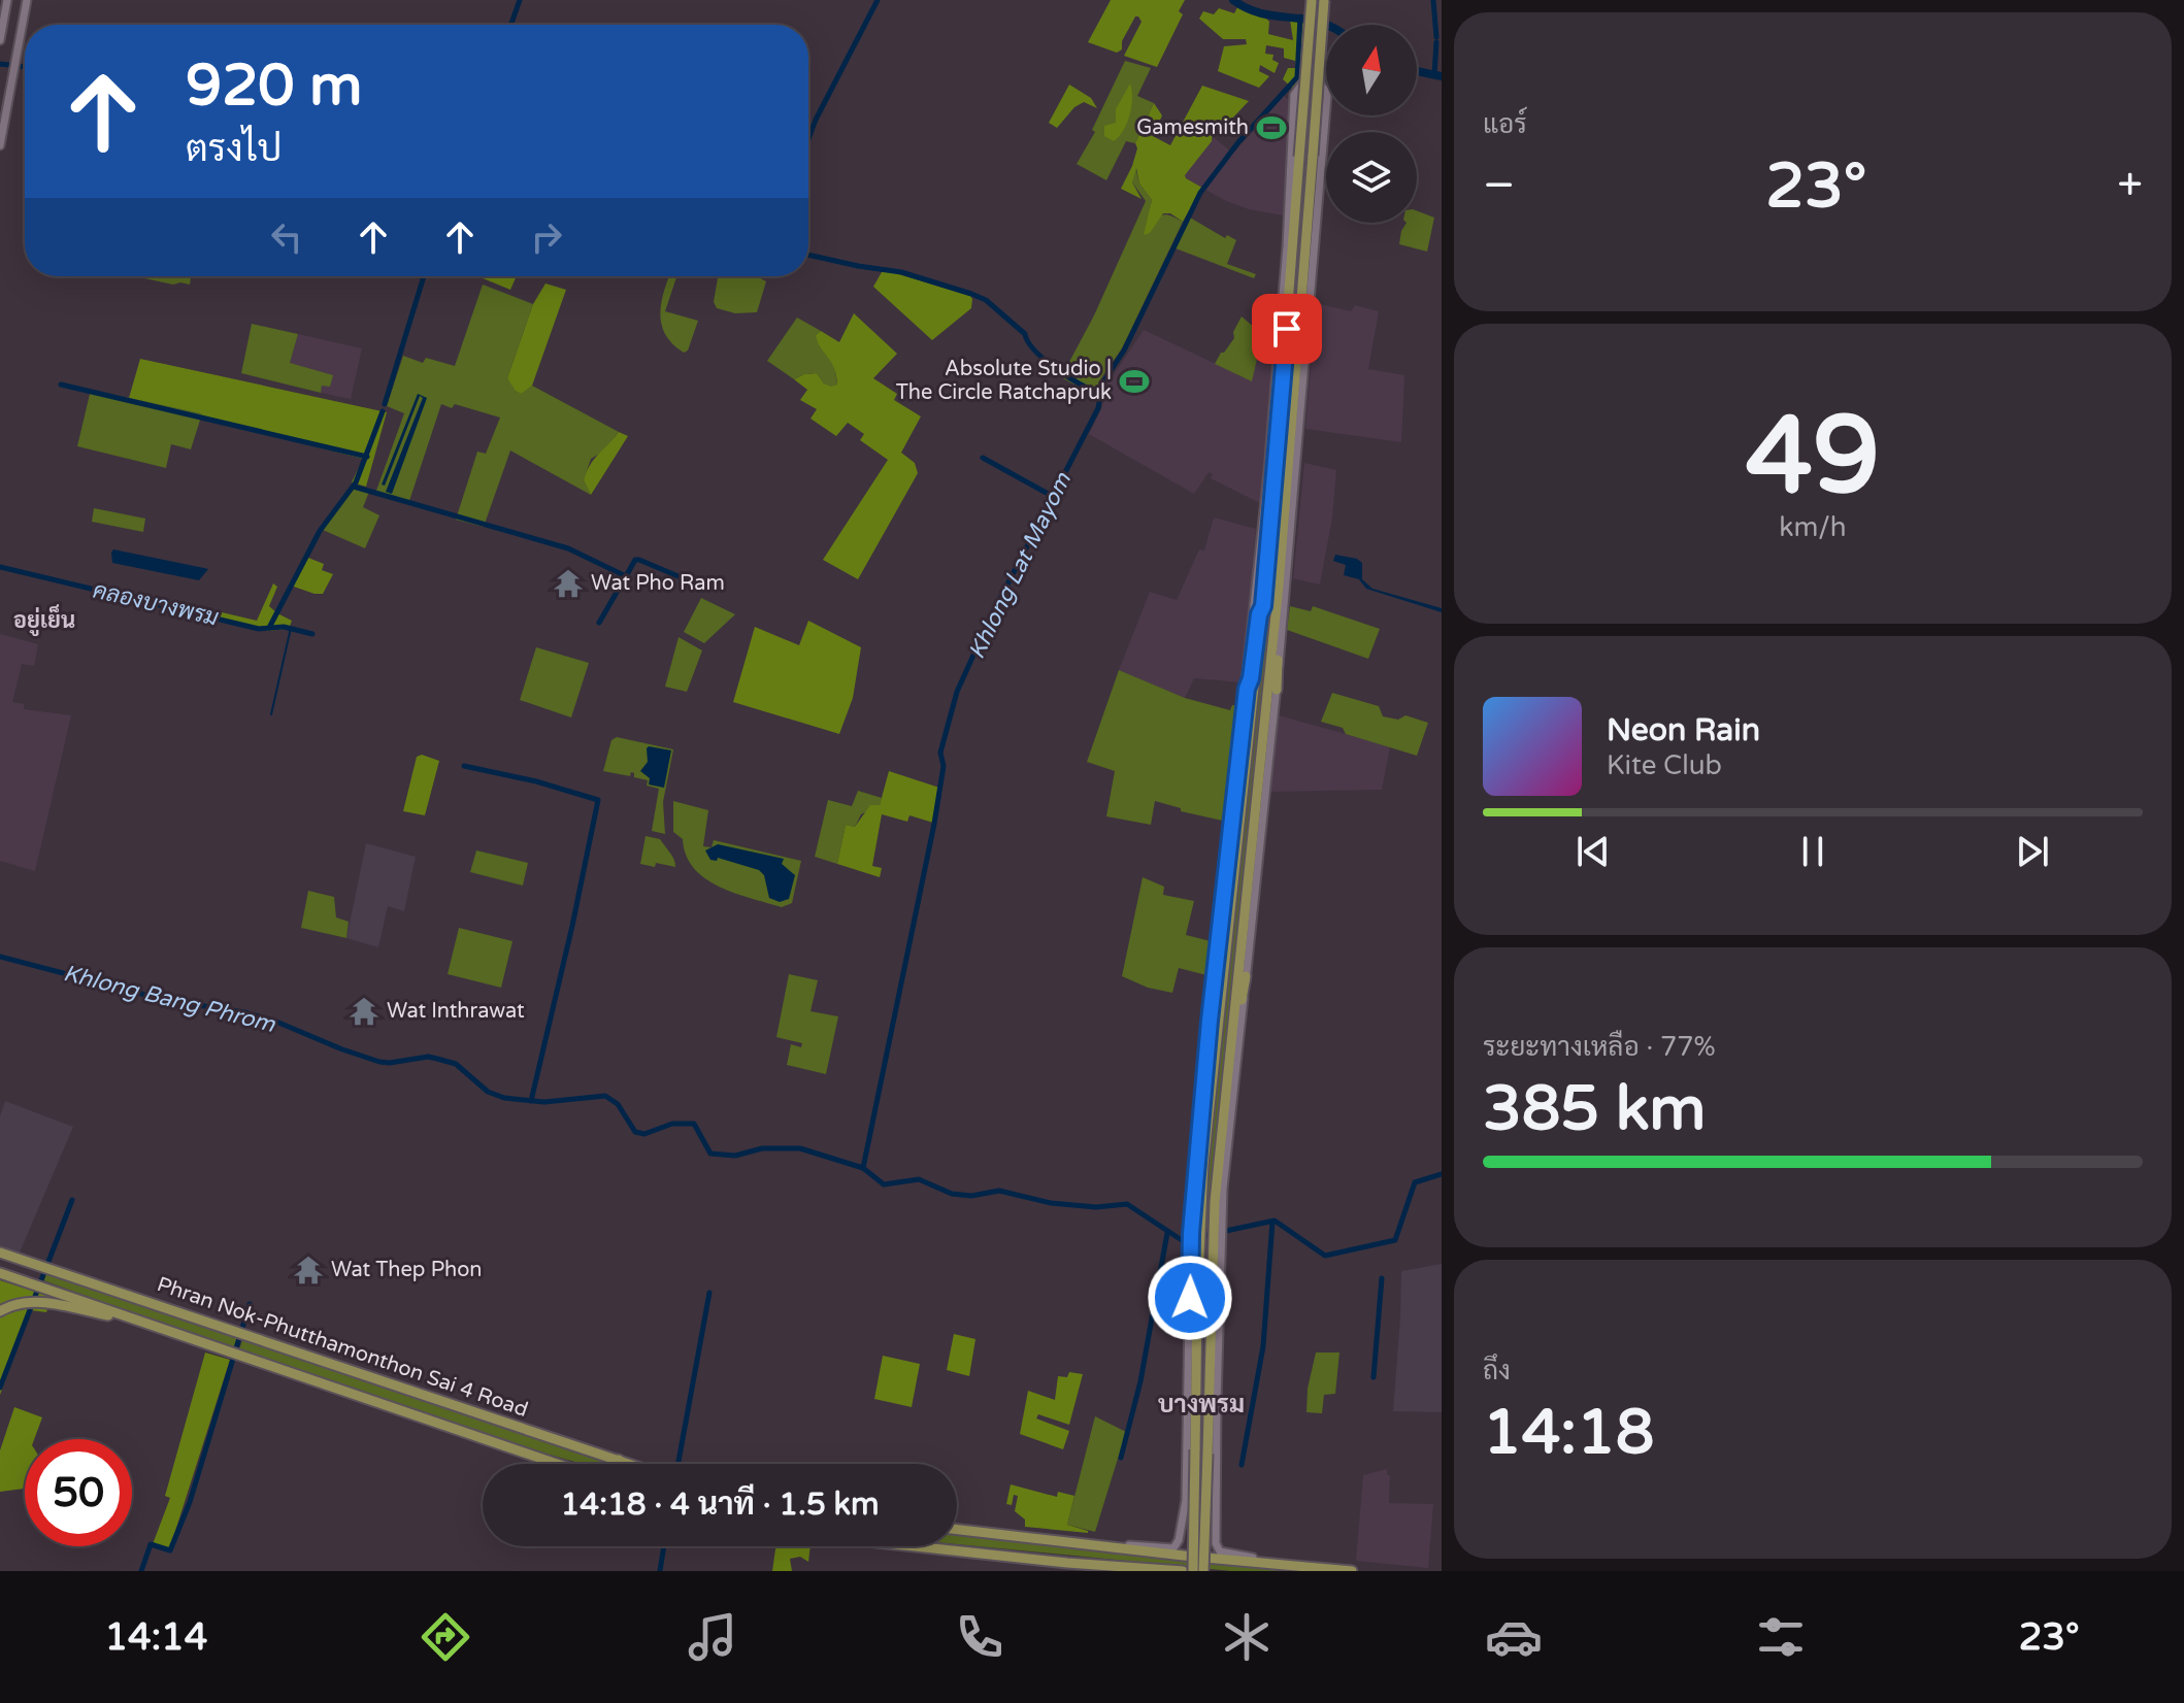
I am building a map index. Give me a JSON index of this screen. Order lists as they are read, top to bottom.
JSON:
{
  "streets": {
    "main road": ["Phran Nok-Phutthamonthon Sai 4 Road"]
  },
  "districts": ["อยู่เย็น", "บางพรม"],
  "water": ["Khlong Lat Mayom", "คลองบางพรม", "Khlong Bang Phrom"],
  "places": {
    "sports": ["Gamesmith", "Absolute Studio | The Circle Ratchapruk"],
    "temple": ["Wat Pho Ram", "Wat Inthrawat", "Wat Thep Phon"]
  },
  "north": "top",
  "page": {
    "tile": [
      "แอร์",
      ["49", "km/h"],
      ["ระยะทางเหลือ · 77%", "385 km"],
      ["ถึง", "14:18"]
    ],
    "turn": ["920 m", "ตรงไป"],
    "heat": ["−", "23°", "+"],
    "song": ["Neon Rain", "Kite Club"],
    "limit": "50",
    "trip": "14:18 · 4 นาที · 1.5 km",
    "tabs": ["14:14", "23°"]
  }
}
